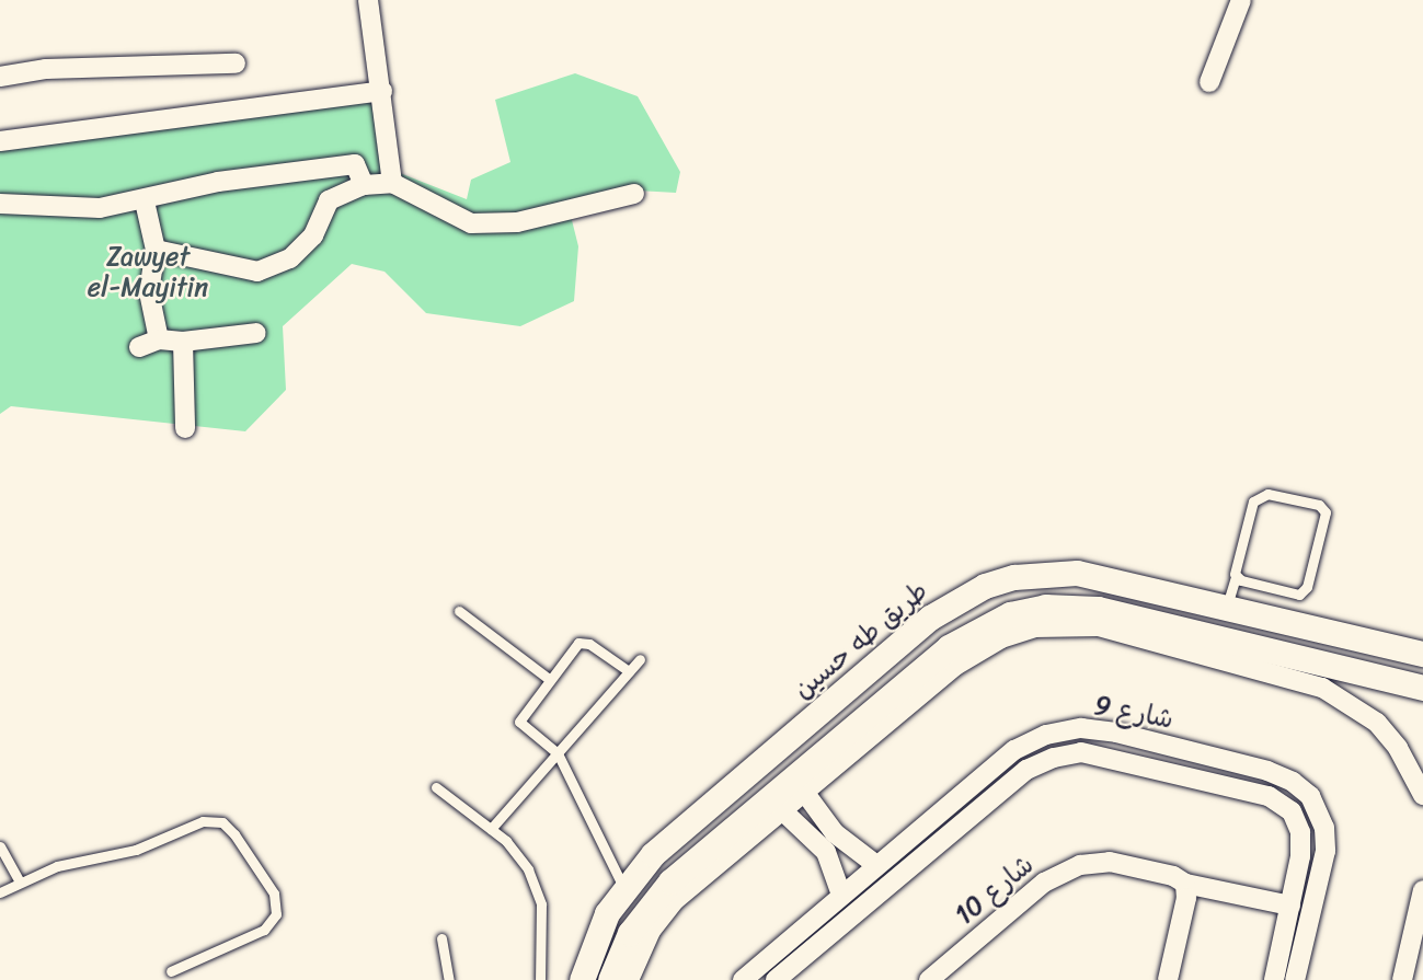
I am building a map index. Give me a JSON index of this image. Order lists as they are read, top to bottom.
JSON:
{
  "streets": {
    "main road": ["طريق طه حسين"],
    "street": ["شارع 9", "شارع 10"]
  },
  "crossings": [
    ["شارع 9", "شارع 10"]
  ],
  "parks": ["Zawyet el-Mayitin"]
}
